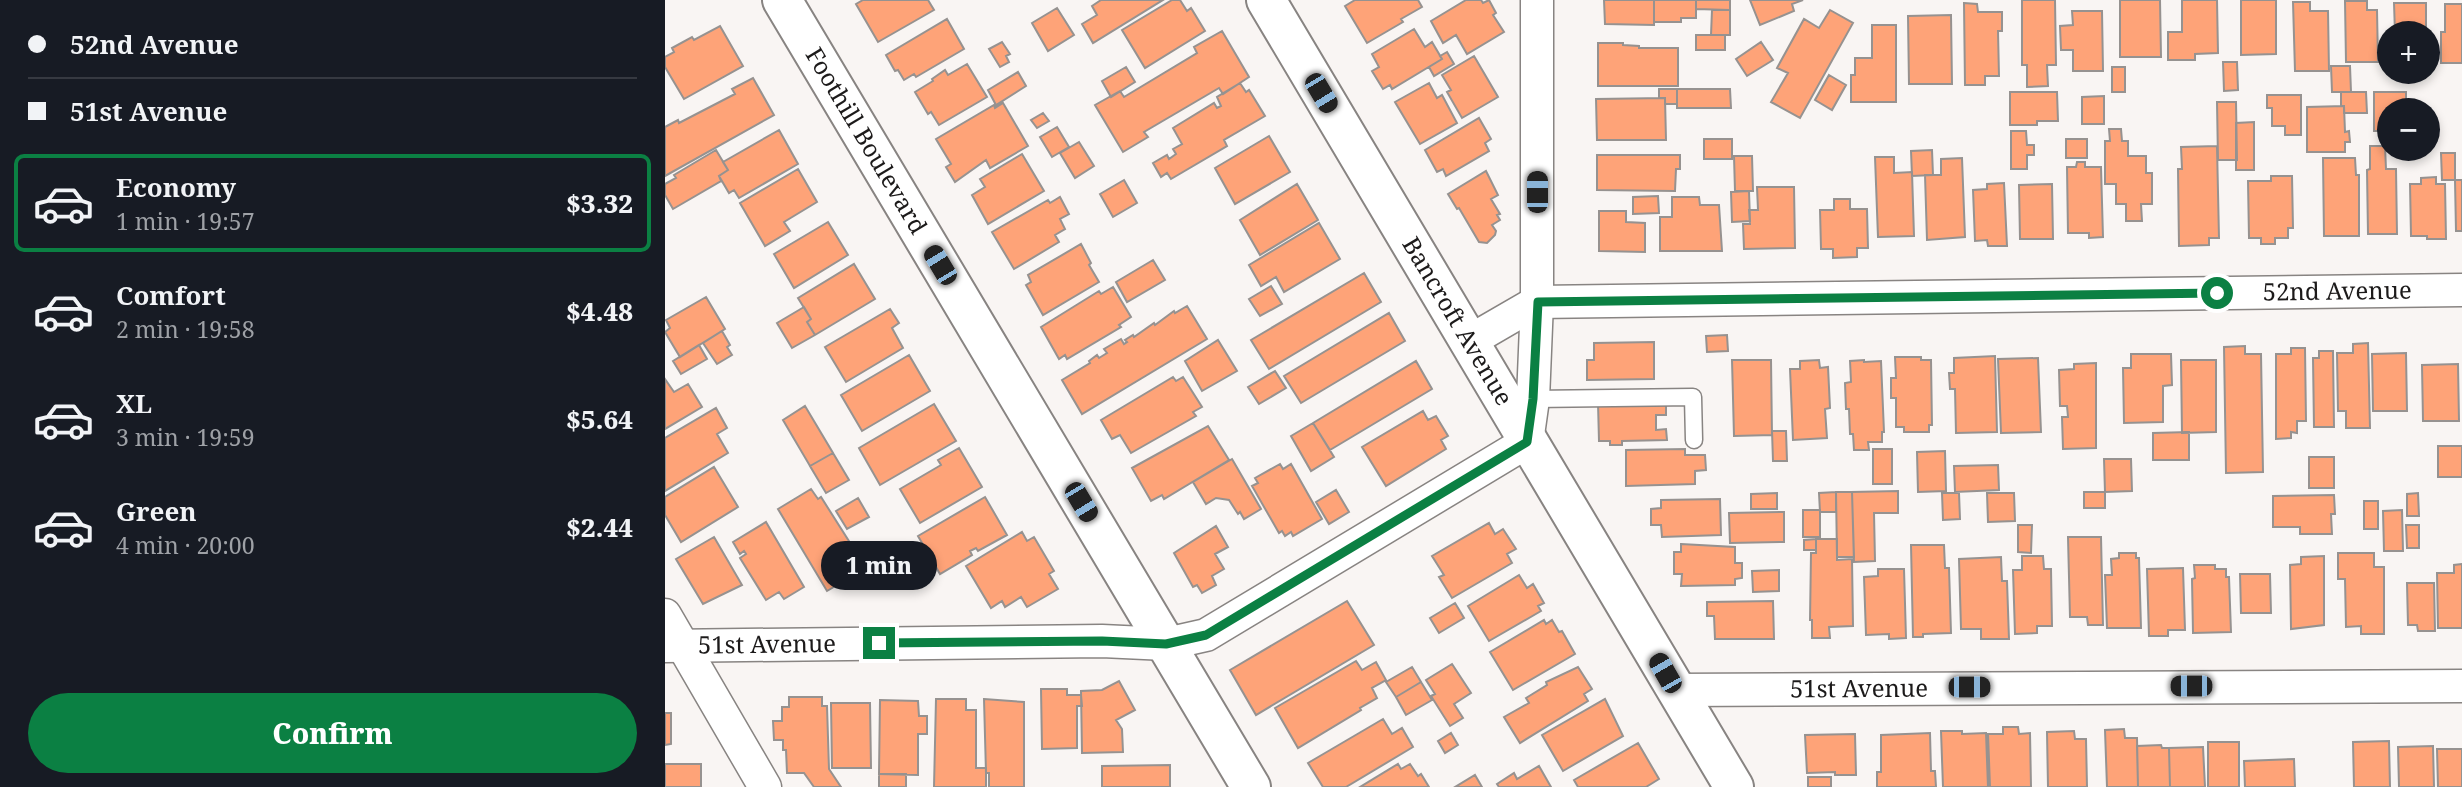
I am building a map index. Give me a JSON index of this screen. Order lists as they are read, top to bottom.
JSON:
{
  "streets": {
    "street": [
      "Foothill Boulevard",
      "52nd Avenue",
      "Bancroft Avenue",
      "51st Avenue"
    ]
  },
  "crossings": [
    ["Foothill Boulevard", "51st Avenue"],
    ["52nd Avenue", "Bancroft Avenue"],
    ["Bancroft Avenue", "51st Avenue"]
  ],
  "page": {
    "banner": ["52nd Avenue", "51st Avenue"],
    "map_buttons": ["+", "−"],
    "list": [
      {
        "name": "Economy",
        "note": "1 min · 19:57",
        "value": "$3.32"
      },
      {
        "name": "Comfort",
        "note": "2 min · 19:58",
        "value": "$4.48"
      },
      {
        "name": "XL",
        "note": "3 min · 19:59",
        "value": "$5.64"
      },
      {
        "name": "Green",
        "note": "4 min · 20:00",
        "value": "$2.44"
      }
    ],
    "bubble": "1 min",
    "buttons": "Confirm"
  }
}
